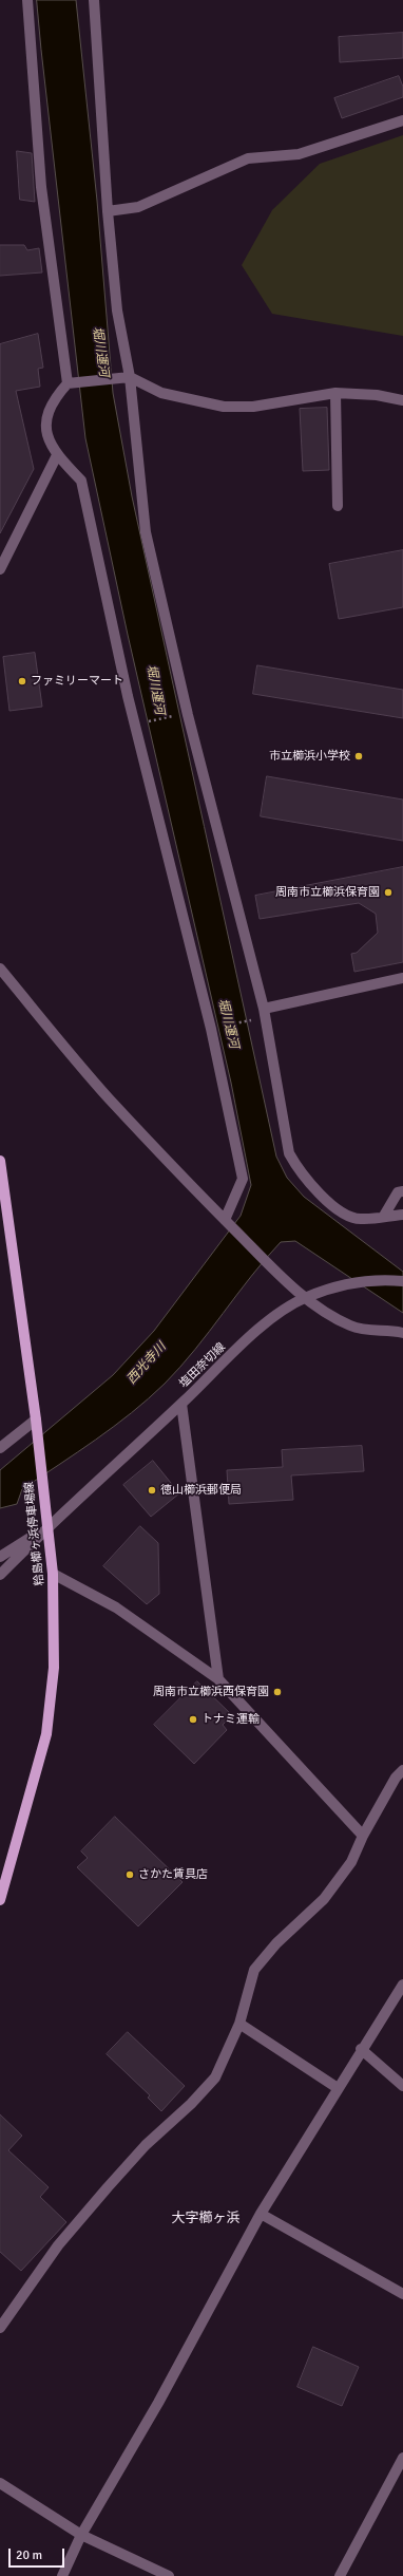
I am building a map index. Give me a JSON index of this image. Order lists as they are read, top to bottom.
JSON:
{
  "streets": {
    "main road": ["粭島櫛ヶ浜停車場線"],
    "street": ["塩田奈切線"]
  },
  "crossings": [
    ["塩田奈切線", "粭島櫛ヶ浜停車場線"]
  ],
  "districts": ["大字櫛ヶ浜"],
  "water": ["堀川運河", "西光寺川"],
  "places": [
    "ファミリーマート",
    "市立櫛浜小学校",
    "周南市立櫛浜保育園",
    "徳山櫛浜郵便局",
    "周南市立櫛浜西保育園",
    "トナミ運輸",
    "さかた賃具店"
  ],
  "scale_bar": "20 m"
}
